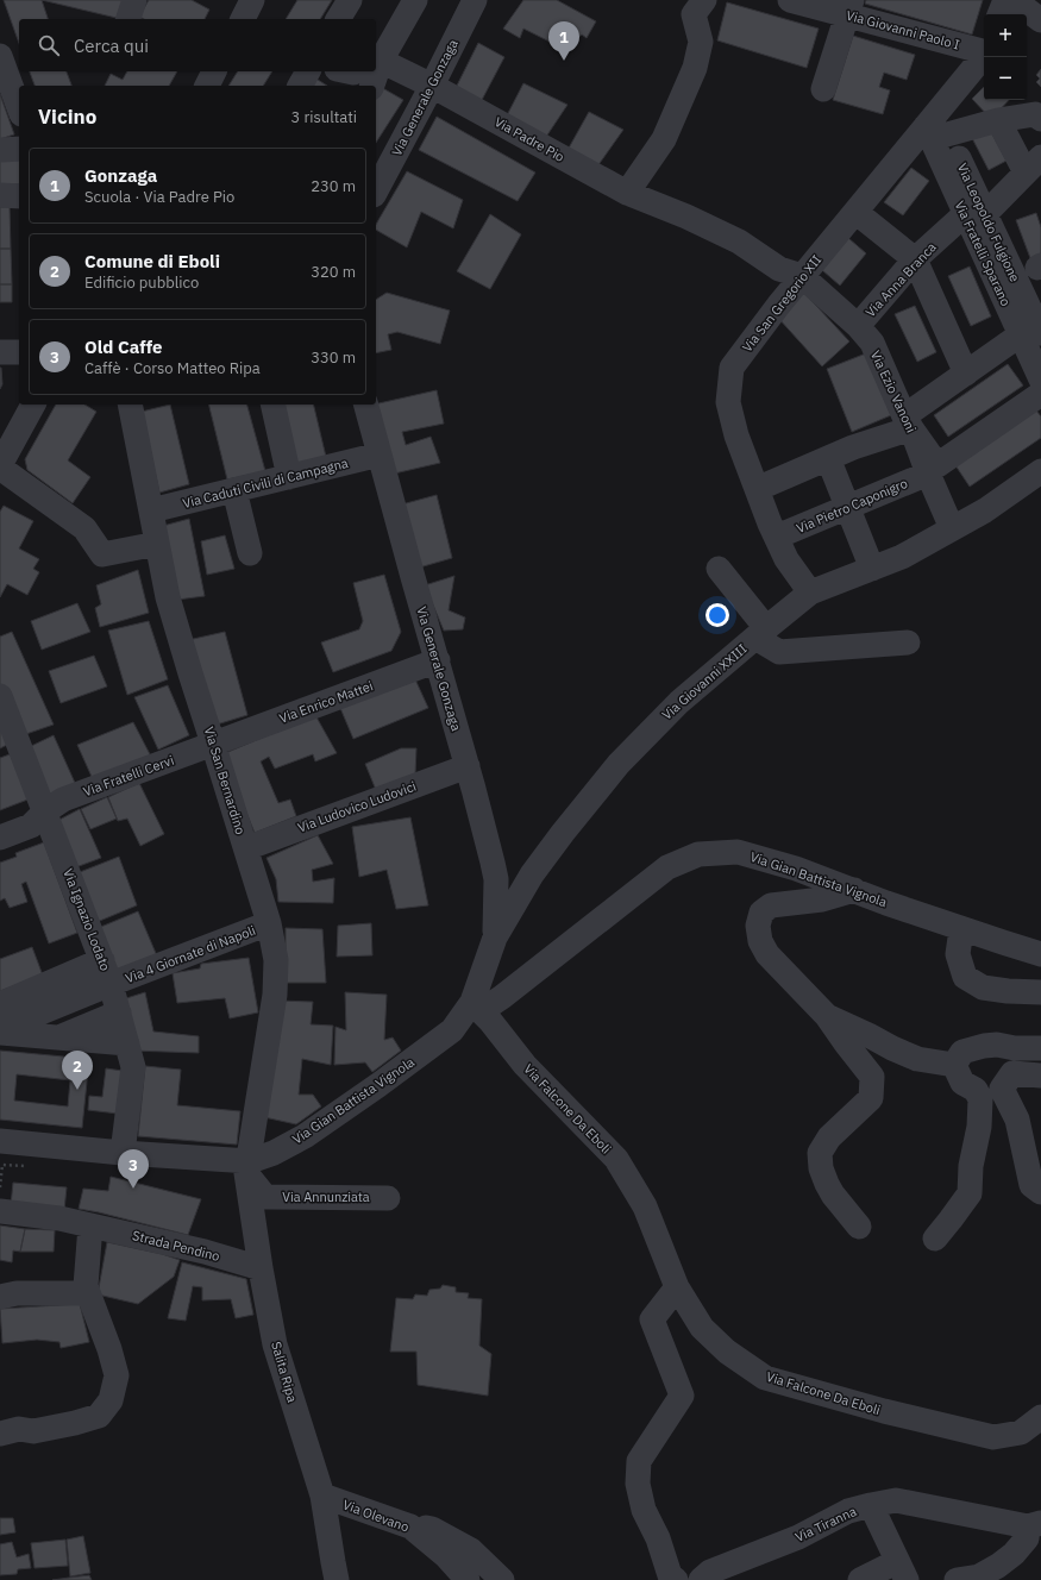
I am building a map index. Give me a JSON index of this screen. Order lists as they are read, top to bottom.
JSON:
{
  "streets": {
    "street": [
      "Via Giovanni Paolo I",
      "Via Generale Gonzaga",
      "Via Padre Pio",
      "Via Leopoldo Fulgione",
      "Via Fratelli Sparano",
      "Via Anna Branca",
      "Via San Gregorio XII",
      "Via Ezio Vanoni",
      "Via Caduti Civili di Campagna",
      "Via Pietro Caponigro",
      "Via Giovanni XXIII",
      "Via Enrico Mattei",
      "Via Fratelli Cervi",
      "Via San Bernardino",
      "Via Ludovico Ludovici",
      "Via Gian Battista Vignola",
      "Via Ignazio Lodato",
      "Via 4 Giornate di Napoli",
      "Via Falcone Da Eboli",
      "Via Annunziata",
      "Strada Pendino",
      "Salita Ripa",
      "Via Olevano",
      "Via Tiranna"
    ]
  },
  "crossings": [
    ["Via Generale Gonzaga", "Via Padre Pio"],
    ["Via Generale Gonzaga", "Via Caduti Civili di Campagna"],
    ["Via Generale Gonzaga", "Via Giovanni XXIII"],
    ["Via Generale Gonzaga", "Via Enrico Mattei"],
    ["Via Generale Gonzaga", "Via Ludovico Ludovici"],
    ["Via Padre Pio", "Via San Gregorio XII"],
    ["Via Padre Pio", "Via Ezio Vanoni"],
    ["Via Leopoldo Fulgione", "Via Fratelli Sparano"],
    ["Via Leopoldo Fulgione", "Via Anna Branca"],
    ["Via Fratelli Sparano", "Via Anna Branca"],
    ["Via Fratelli Sparano", "Via San Gregorio XII"],
    ["Via Anna Branca", "Via Ezio Vanoni"],
    ["Via San Gregorio XII", "Via Ezio Vanoni"],
    ["Via San Gregorio XII", "Via Pietro Caponigro"],
    ["Via San Gregorio XII", "Via Giovanni XXIII"],
    ["Via Ezio Vanoni", "Via Pietro Caponigro"],
    ["Via Ezio Vanoni", "Via Giovanni XXIII"],
    ["Via Caduti Civili di Campagna", "Via San Bernardino"],
    ["Via Giovanni XXIII", "Via Gian Battista Vignola"],
    ["Via Giovanni XXIII", "Via Falcone Da Eboli"],
    ["Via Enrico Mattei", "Via Fratelli Cervi"],
    ["Via Enrico Mattei", "Via San Bernardino"],
    ["Via Fratelli Cervi", "Via San Bernardino"],
    ["Via Fratelli Cervi", "Via Ignazio Lodato"],
    ["Via San Bernardino", "Via Ludovico Ludovici"],
    ["Via San Bernardino", "Via Gian Battista Vignola"],
    ["Via San Bernardino", "Via 4 Giornate di Napoli"],
    ["Via San Bernardino", "Via Annunziata"],
    ["Via San Bernardino", "Salita Ripa"],
    ["Via Gian Battista Vignola", "Via Falcone Da Eboli"],
    ["Via Gian Battista Vignola", "Via Annunziata"],
    ["Via Gian Battista Vignola", "Salita Ripa"],
    ["Via Ignazio Lodato", "Via 4 Giornate di Napoli"],
    ["Via Annunziata", "Salita Ripa"],
    ["Strada Pendino", "Salita Ripa"],
    ["Salita Ripa", "Via Olevano"]
  ],
  "page": {
    "map_buttons": ["+", "−"],
    "search": "Cerca qui",
    "pins": ["1", "2", "3"],
    "heading": ["Vicino", "3 risultati"],
    "list": [
      {
        "mark": "1",
        "name": "Gonzaga",
        "note": "Scuola · Via Padre Pio",
        "value": "230 m"
      },
      {
        "mark": "2",
        "name": "Comune di Eboli",
        "note": "Edificio pubblico",
        "value": "320 m"
      },
      {
        "mark": "3",
        "name": "Old Caffe",
        "note": "Caffè · Corso Matteo Ripa",
        "value": "330 m"
      }
    ]
  }
}
